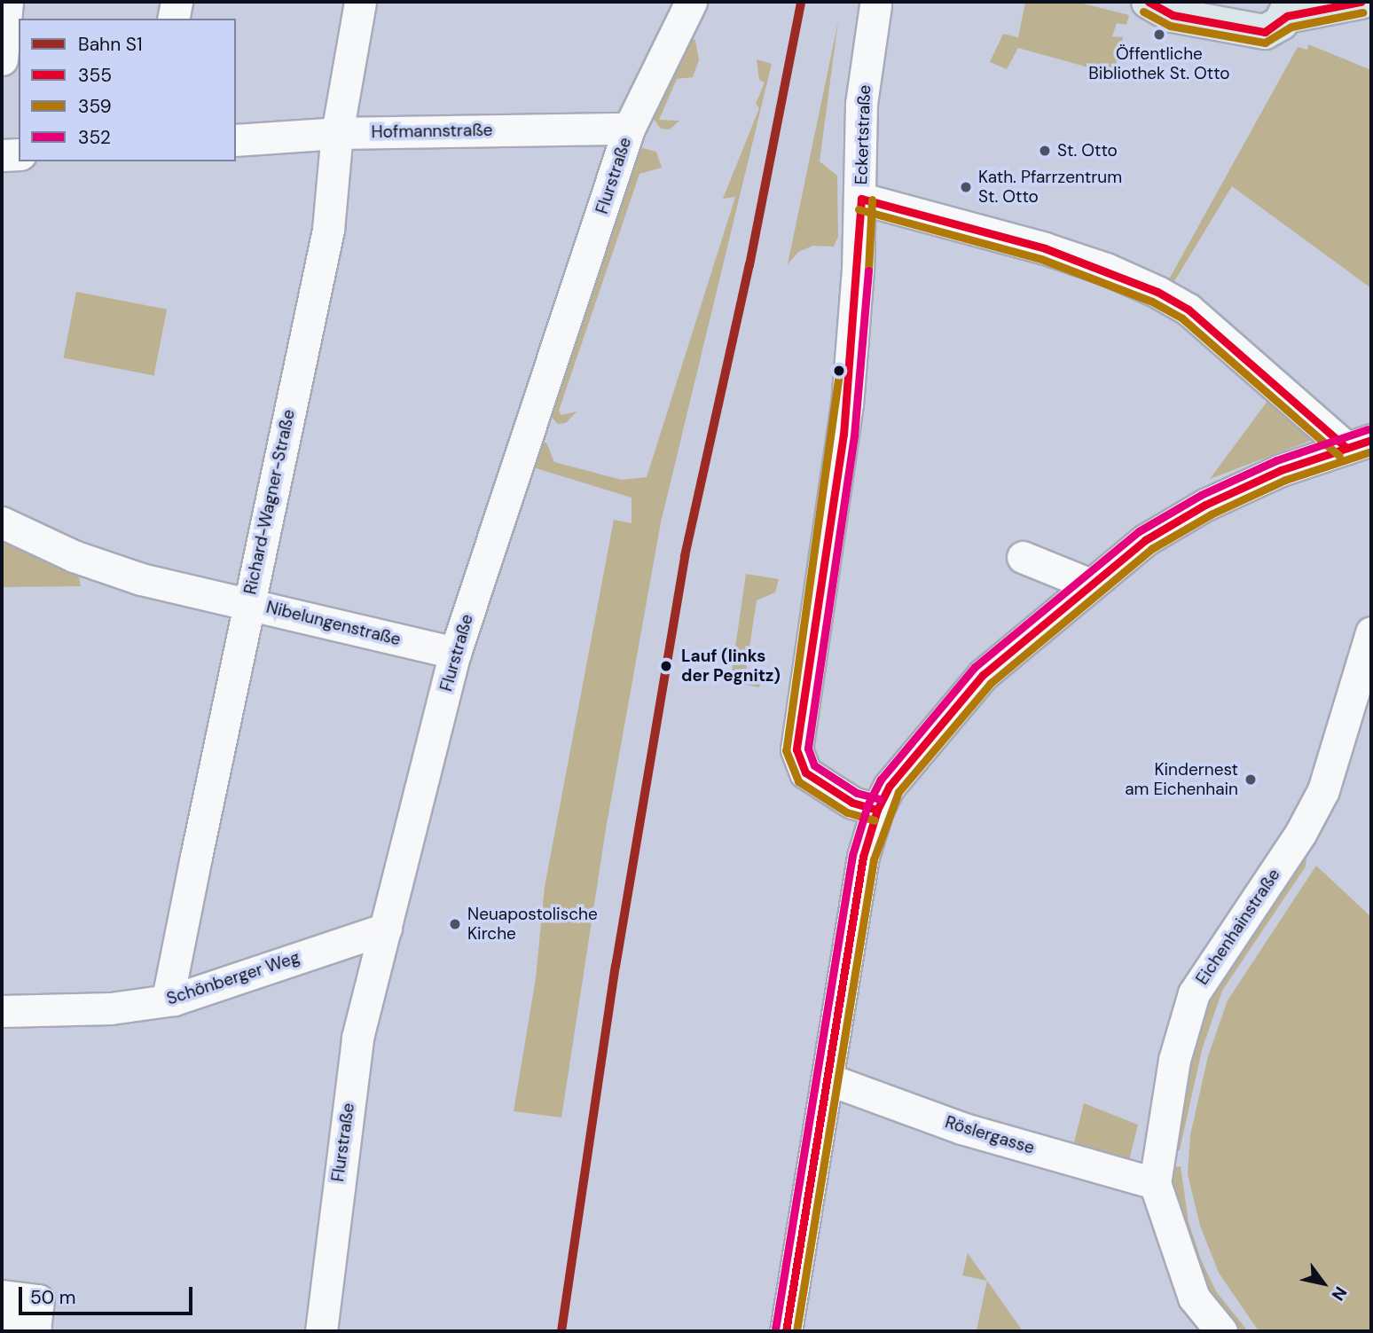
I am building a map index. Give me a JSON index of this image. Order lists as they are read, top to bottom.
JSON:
{
  "streets": {
    "street": [
      "Hofmannstraße",
      "Eckertstraße",
      "Flurstraße",
      "Richard-Wagner-Straße",
      "Nibelungenstraße",
      "Eichenhainstraße",
      "Schönberger Weg",
      "Röslergasse"
    ]
  },
  "crossings": [
    ["Hofmannstraße", "Flurstraße"],
    ["Hofmannstraße", "Richard-Wagner-Straße"],
    ["Flurstraße", "Nibelungenstraße"],
    ["Flurstraße", "Schönberger Weg"],
    ["Richard-Wagner-Straße", "Nibelungenstraße"],
    ["Richard-Wagner-Straße", "Schönberger Weg"],
    ["Eichenhainstraße", "Röslergasse"]
  ],
  "places": [
    "Öffentliche Bibliothek St. Otto",
    "St. Otto",
    "Kath. Pfarrzentrum St. Otto",
    "Lauf (links der Pegnitz)",
    "Kindernest am Eichenhain",
    "Neuapostolische Kirche"
  ],
  "lines": [
    "rail line S1",
    "transit line 355",
    "transit line 359",
    "transit line 352"
  ],
  "legend": [
    "Bahn S1",
    "355",
    "359",
    "352"
  ],
  "scale_bar": "50 m",
  "north": "bottom right"
}
